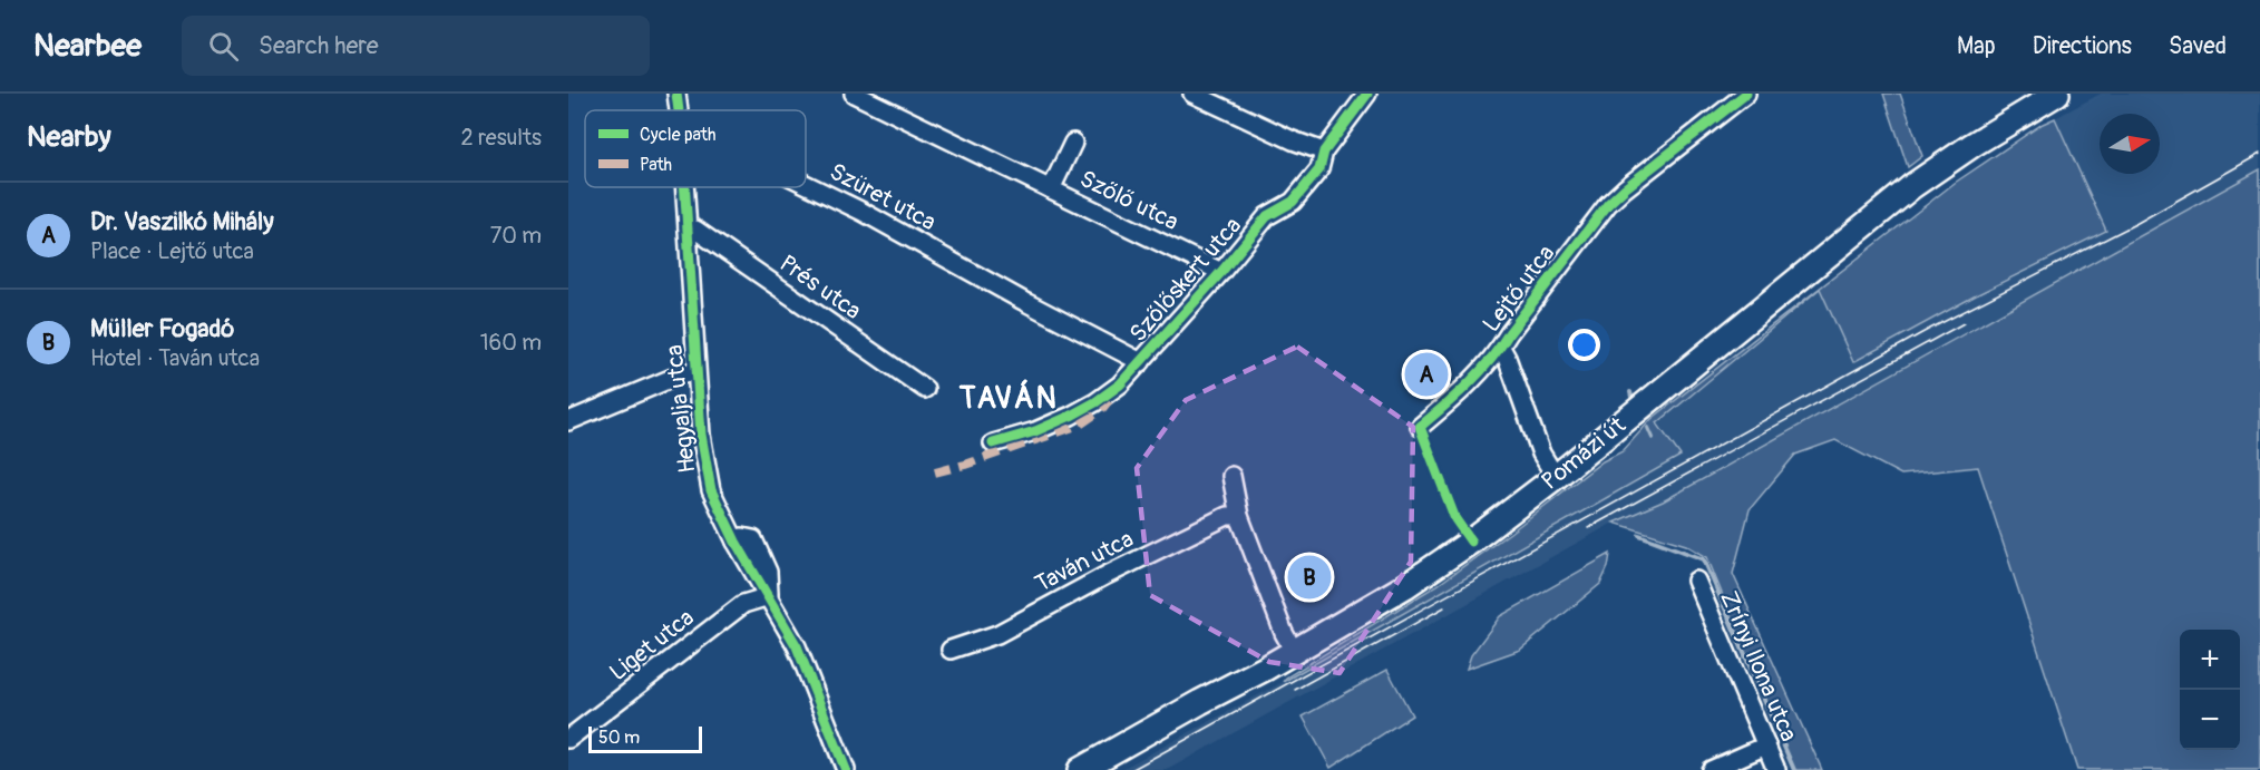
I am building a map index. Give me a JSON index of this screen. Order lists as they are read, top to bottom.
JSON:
{
  "streets": {
    "main road": ["Pomázi út"],
    "street": [
      "Szüret utca",
      "Szőlő utca",
      "Szőlőskert utca",
      "Prés utca",
      "Lejtő utca",
      "Hegyalja utca",
      "Taván utca",
      "Liget utca",
      "Zrínyi Ilona utca"
    ]
  },
  "crossings": [
    ["Szüret utca", "Szőlőskert utca"],
    ["Szőlő utca", "Szőlőskert utca"],
    ["Prés utca", "Hegyalja utca"],
    ["Hegyalja utca", "Liget utca"]
  ],
  "districts": ["TAVÁN"],
  "legend": ["Cycle path", "Path"],
  "scale_bar": "50 m",
  "north": "right",
  "page": {
    "header": "Nearbee",
    "search": "Search here",
    "nav": ["Map", "Directions", "Saved"],
    "heading": ["Nearby", "2 results"],
    "list": [
      {
        "mark": "A",
        "name": "Dr. Vaszilkó Mihály",
        "note": "Place · Lejtő utca",
        "value": "70 m"
      },
      {
        "mark": "B",
        "name": "Müller Fogadó",
        "note": "Hotel · Taván utca",
        "value": "160 m"
      }
    ],
    "pins": ["A", "B"],
    "map_buttons": ["+", "−"],
    "scale": "50 m"
  }
}
